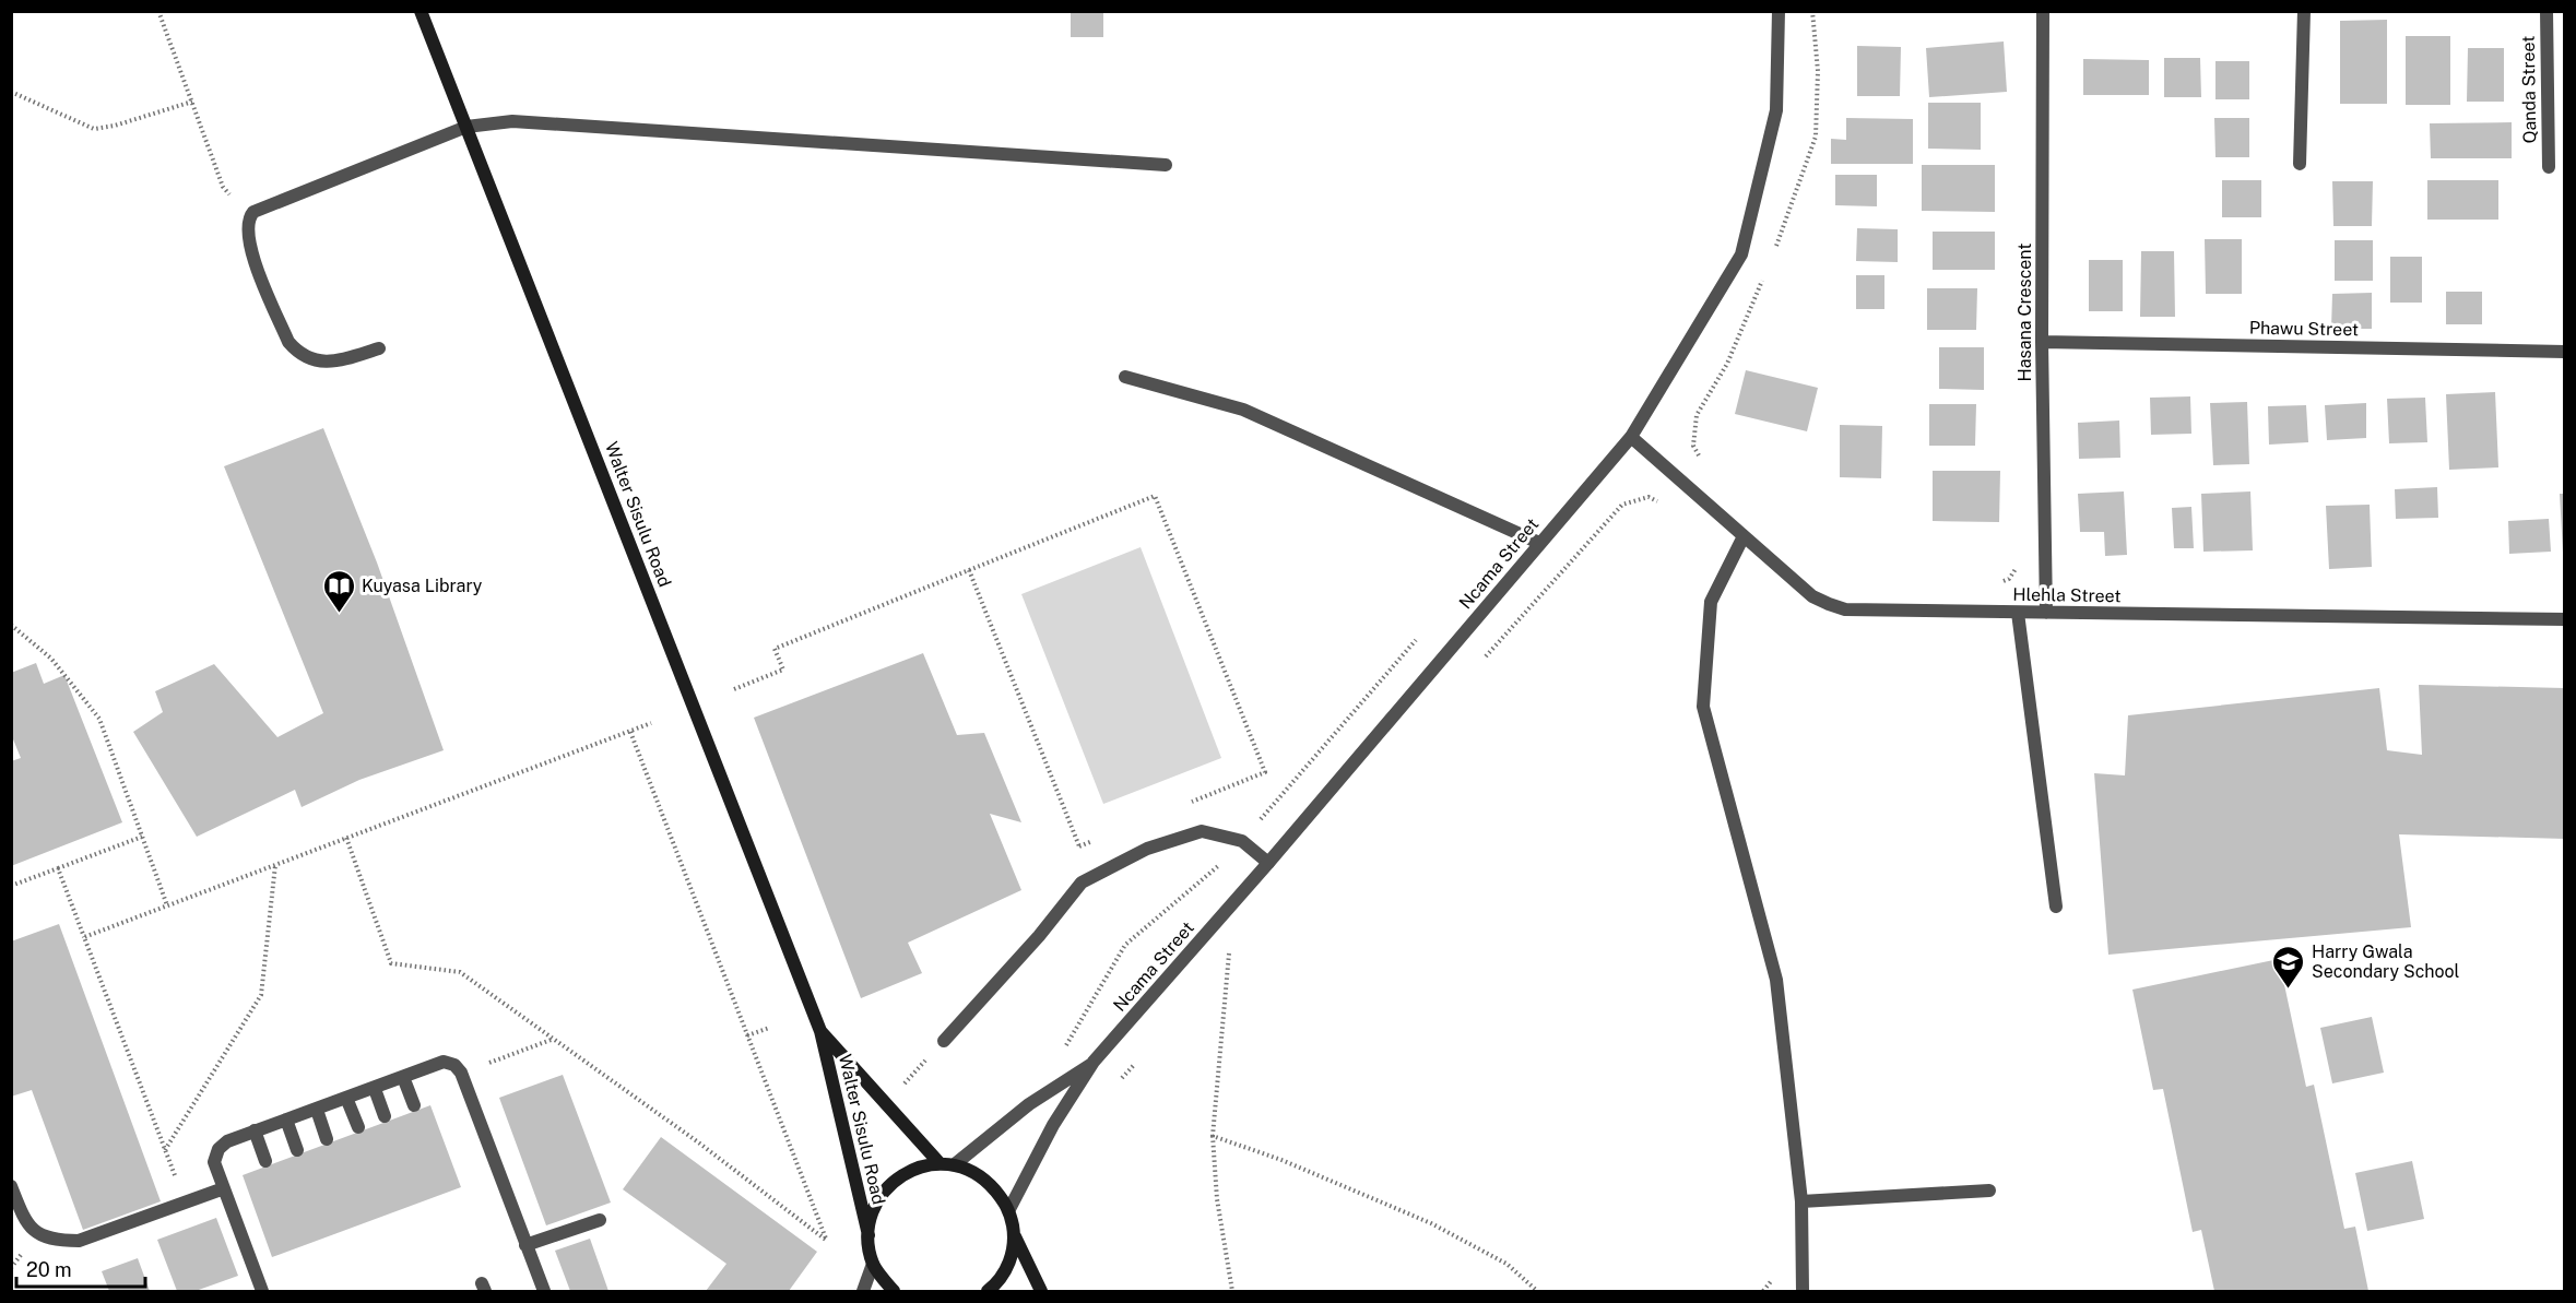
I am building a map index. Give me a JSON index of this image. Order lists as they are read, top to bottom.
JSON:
{
  "streets": {
    "street": [
      "Qanda Street",
      "Hasana Crescent",
      "Phawu Street",
      "Walter Sisulu Road",
      "Ncama Street",
      "Hlehla Street"
    ]
  },
  "crossings": [
    ["Hasana Crescent", "Phawu Street"],
    ["Hasana Crescent", "Hlehla Street"],
    ["Ncama Street", "Hlehla Street"]
  ],
  "places": {
    "library": ["Kuyasa Library"],
    "school or university": ["Harry Gwala Secondary School"]
  },
  "scale_bar": "20 m"
}
